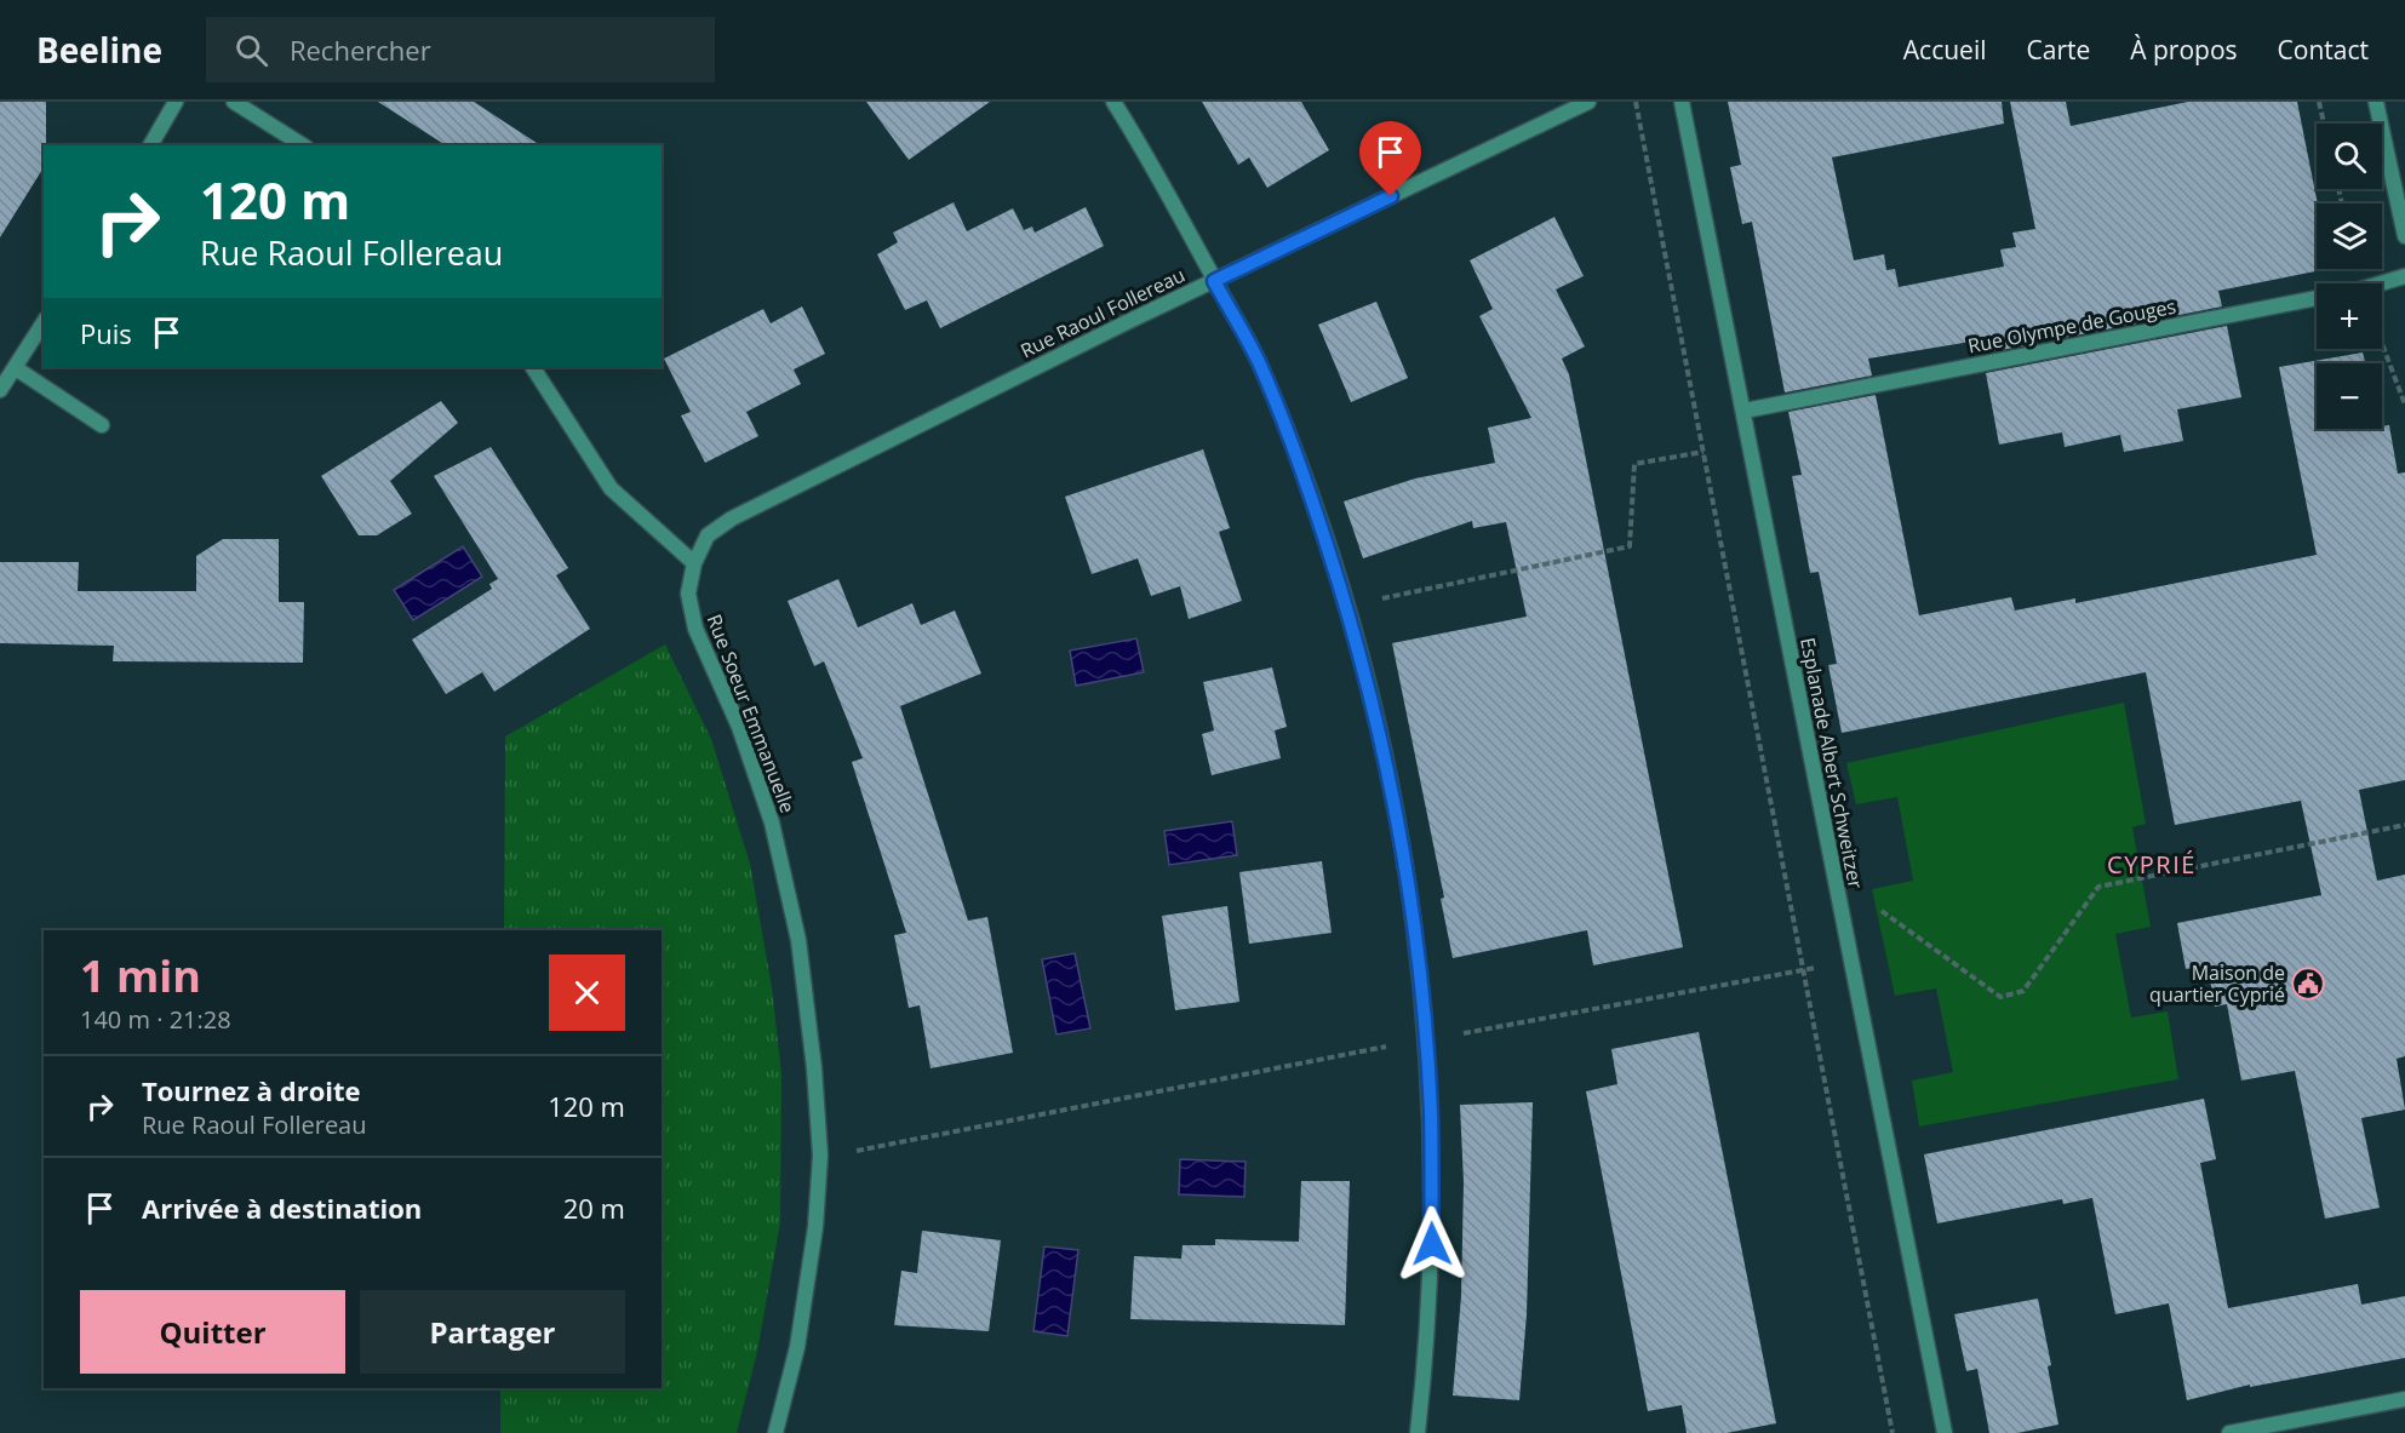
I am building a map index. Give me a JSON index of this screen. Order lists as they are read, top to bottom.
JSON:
{
  "streets": {
    "street": [
      "Rue Raoul Follereau",
      "Rue Olympe de Gouges",
      "Rue Soeur Emmanuelle",
      "Esplanade Albert Schweitzer"
    ]
  },
  "crossings": [
    ["Rue Raoul Follereau", "Rue Soeur Emmanuelle"],
    ["Rue Olympe de Gouges", "Esplanade Albert Schweitzer"]
  ],
  "districts": ["CYPRIÉ"],
  "places": {
    "public building": ["Maison de quartier Cyprié"]
  },
  "page": {
    "header": "Beeline",
    "search": "Rechercher",
    "nav": [
      "Accueil",
      "Carte",
      "À propos",
      "Contact"
    ],
    "map_buttons": ["+", "−"],
    "turn": ["120 m", "Rue Raoul Follereau"],
    "then": "Puis",
    "heading": ["1 min", "140 m · 21:28"],
    "list": [
      {
        "name": "Tournez à droite",
        "note": "Rue Raoul Follereau",
        "value": "120 m"
      },
      {
        "name": "Arrivée à destination",
        "value": "20 m"
      }
    ],
    "buttons": ["Quitter", "Partager"]
  }
}
